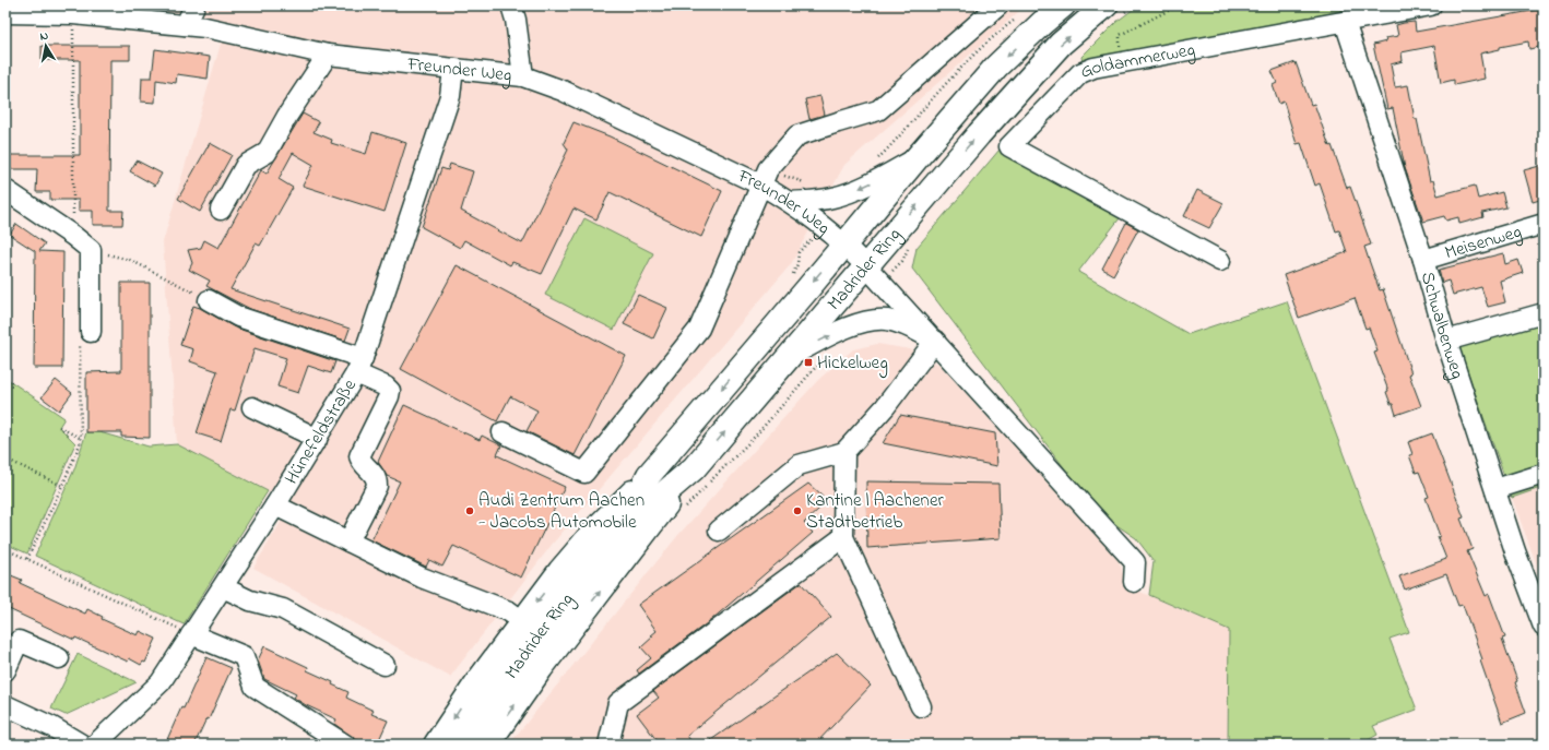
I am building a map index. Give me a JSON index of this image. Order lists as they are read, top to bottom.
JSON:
{
  "streets": {
    "main road": ["Madrider Ring"],
    "street": [
      "Goldammerweg",
      "Freunder Weg",
      "Meisenweg",
      "Schwalbenweg",
      "Hünefeldstraße"
    ]
  },
  "crossings": [
    ["Goldammerweg", "Schwalbenweg"],
    ["Freunder Weg", "Madrider Ring"],
    ["Freunder Weg", "Hünefeldstraße"],
    ["Meisenweg", "Schwalbenweg"]
  ],
  "places": {
    "transit": ["Hickelweg"],
    "other": ["Audi Zentrum Aachen - Jacobs Automobile", "Kantine | Aachener Stadtbetrieb"]
  },
  "north": "top"
}
